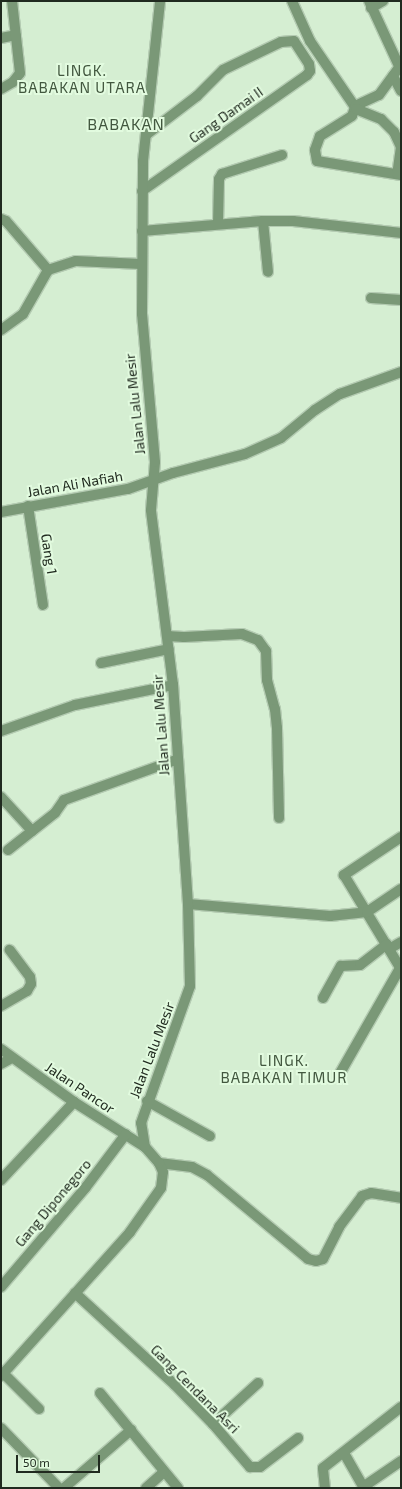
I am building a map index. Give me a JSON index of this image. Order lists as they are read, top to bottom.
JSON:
{
  "streets": {
    "street": [
      "Gang Damai II",
      "Jalan Lalu Mesir",
      "Jalan Ali Nafiah",
      "Gang 1",
      "Jalan Pancor",
      "Gang Diponegoro",
      "Gang Cendana Asri"
    ]
  },
  "crossings": [
    ["Gang Damai II", "Jalan Lalu Mesir"],
    ["Jalan Lalu Mesir", "Jalan Ali Nafiah"],
    ["Jalan Lalu Mesir", "Jalan Pancor"],
    ["Jalan Ali Nafiah", "Gang 1"],
    ["Jalan Pancor", "Gang Diponegoro"]
  ],
  "districts": ["LINGK. BABAKAN UTARA", "BABAKAN", "LINGK. BABAKAN TIMUR"],
  "scale_bar": "50 m"
}
